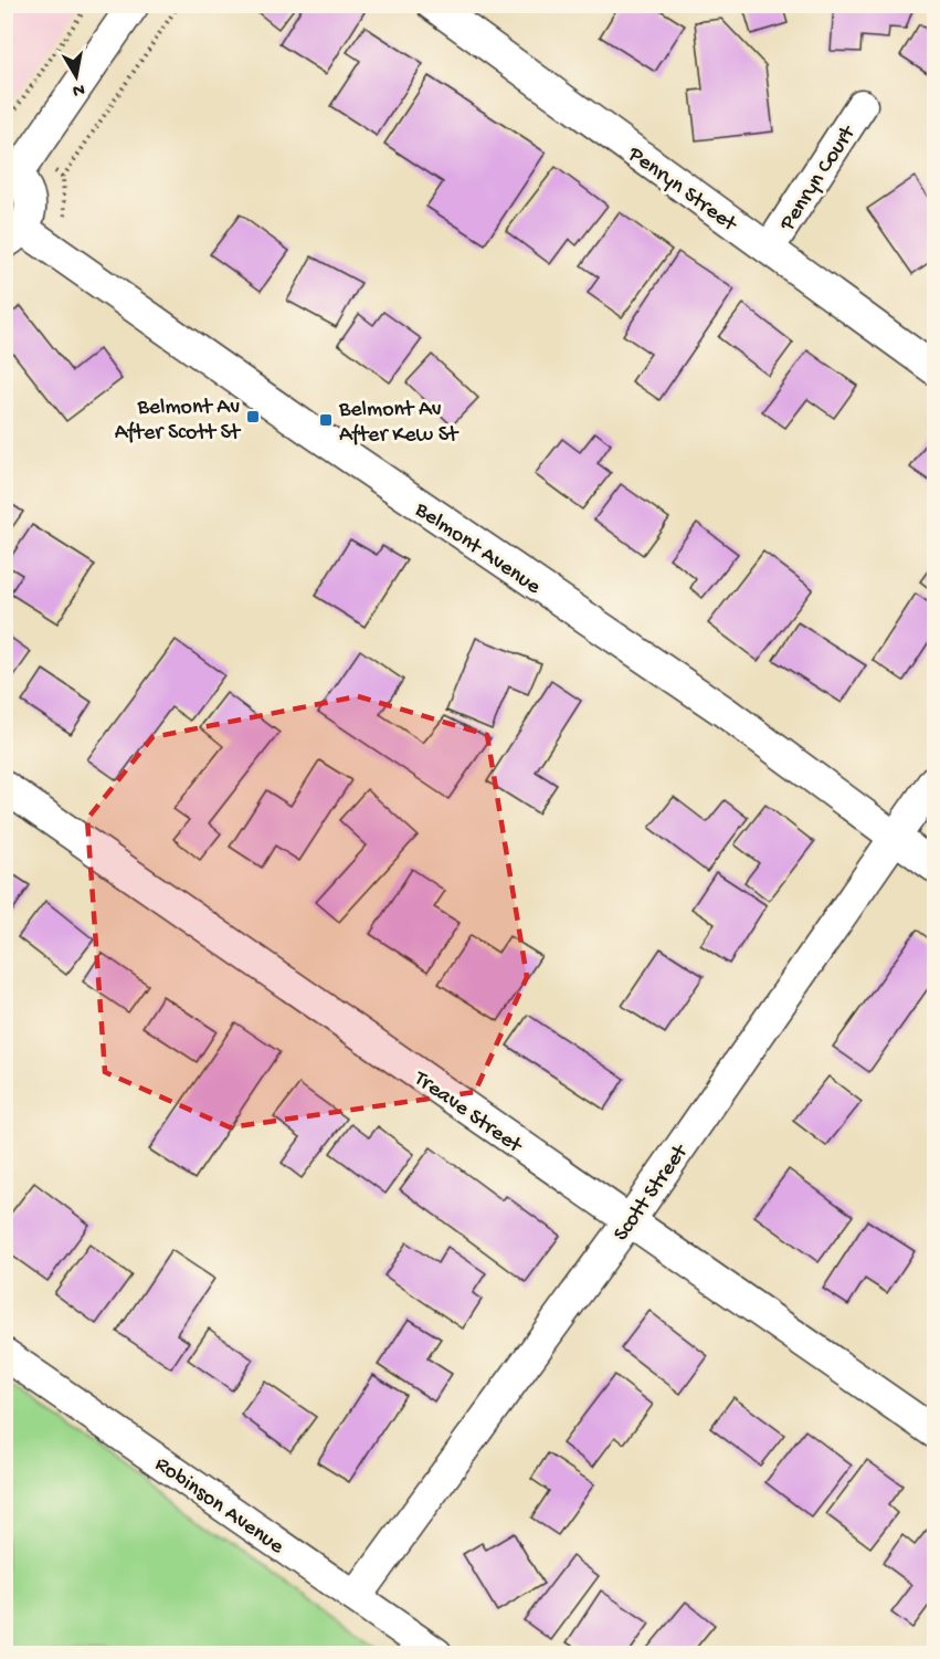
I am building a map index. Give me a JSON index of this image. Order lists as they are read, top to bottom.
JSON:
{
  "streets": {
    "street": [
      "Penryn Court",
      "Penryn Street",
      "Belmont Avenue",
      "Treave Street",
      "Scott Street",
      "Robinson Avenue"
    ]
  },
  "crossings": [
    ["Penryn Court", "Penryn Street"],
    ["Belmont Avenue", "Scott Street"],
    ["Treave Street", "Scott Street"],
    ["Scott Street", "Robinson Avenue"]
  ],
  "places": {
    "transit": ["Belmont Av After Scott St", "Belmont Av After Kew St"]
  },
  "north": "bottom"
}
